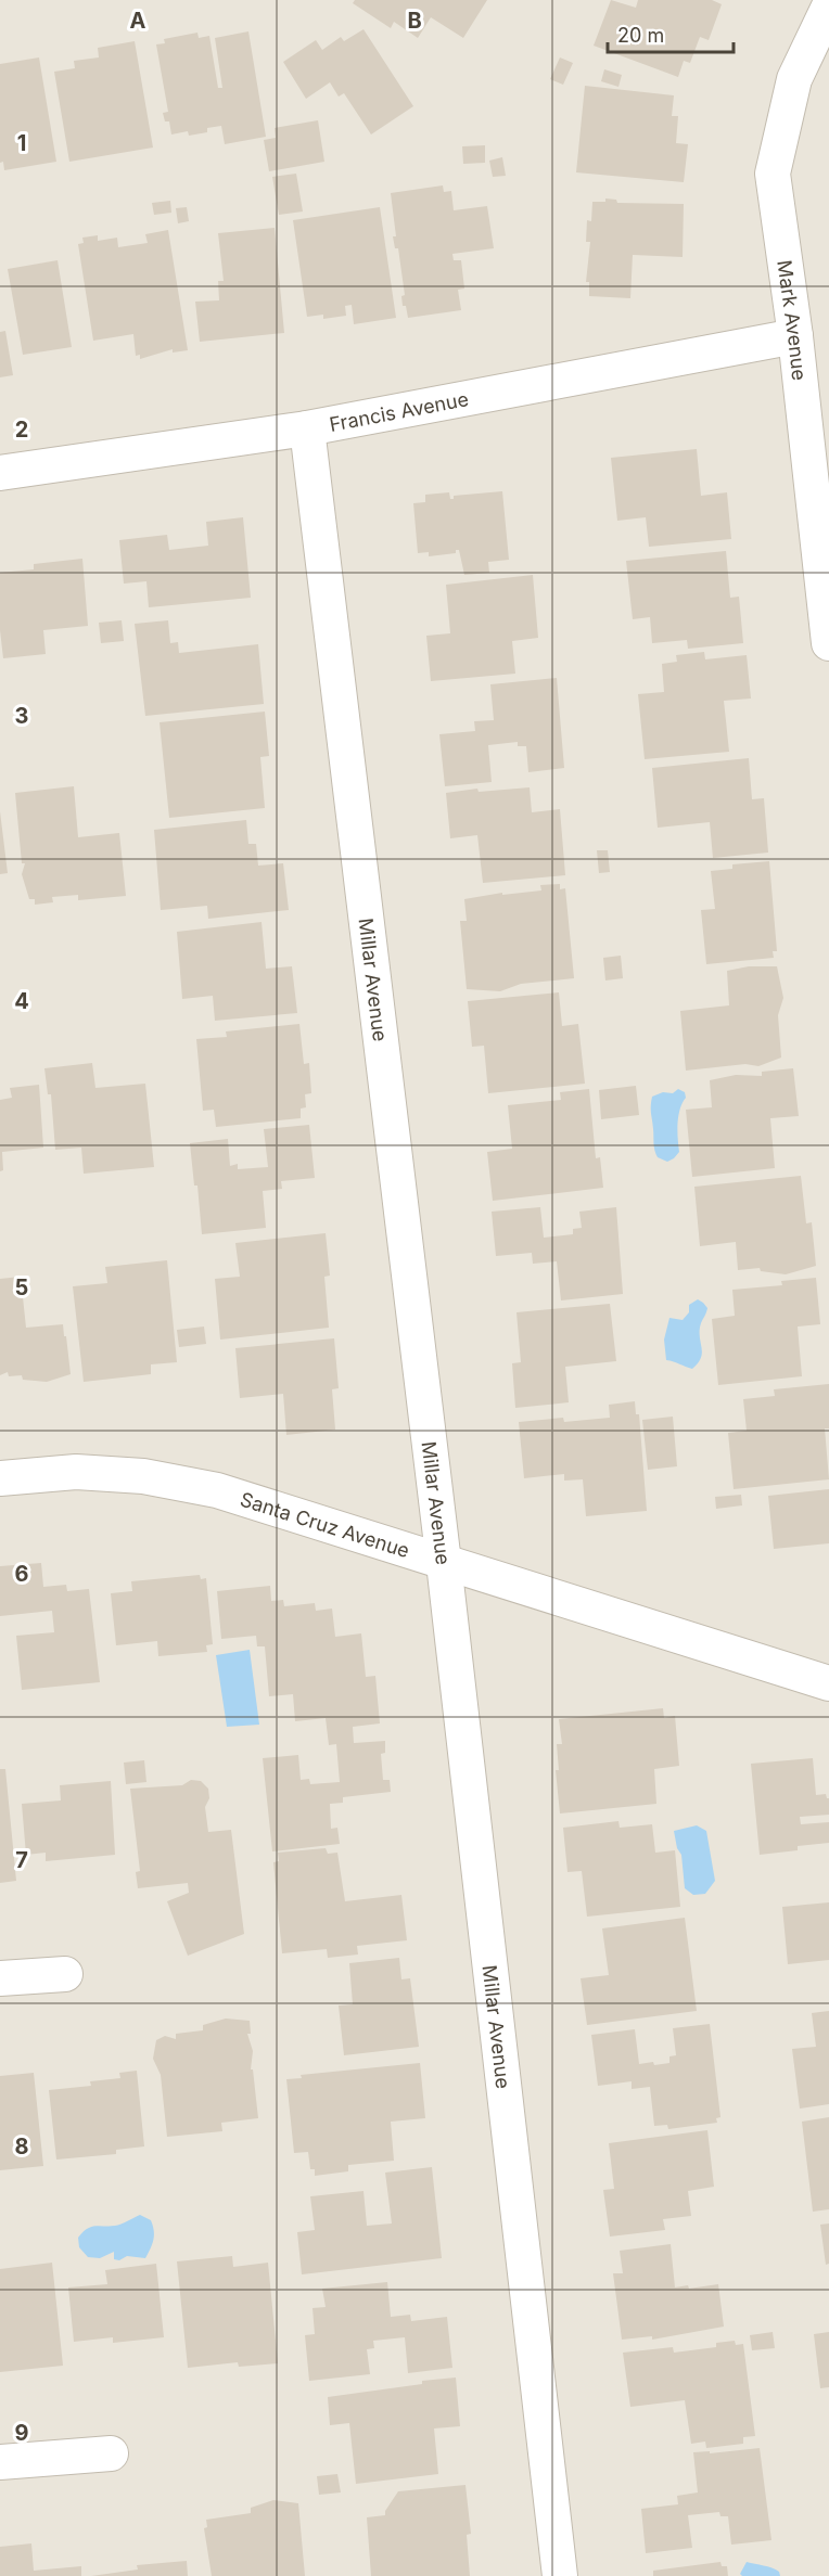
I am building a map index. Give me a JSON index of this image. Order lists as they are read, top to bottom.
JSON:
{
  "streets": {
    "street": [
      "Mark Avenue",
      "Francis Avenue",
      "Millar Avenue",
      "Santa Cruz Avenue"
    ]
  },
  "crossings": [
    ["Mark Avenue", "Francis Avenue"],
    ["Francis Avenue", "Millar Avenue"],
    ["Millar Avenue", "Santa Cruz Avenue"]
  ],
  "scale_bar": "20 m",
  "grid": {
    "columns": ["A", "B"],
    "rows": [
      "1",
      "2",
      "3",
      "4",
      "5",
      "6",
      "7",
      "8",
      "9"
    ]
  }
}
